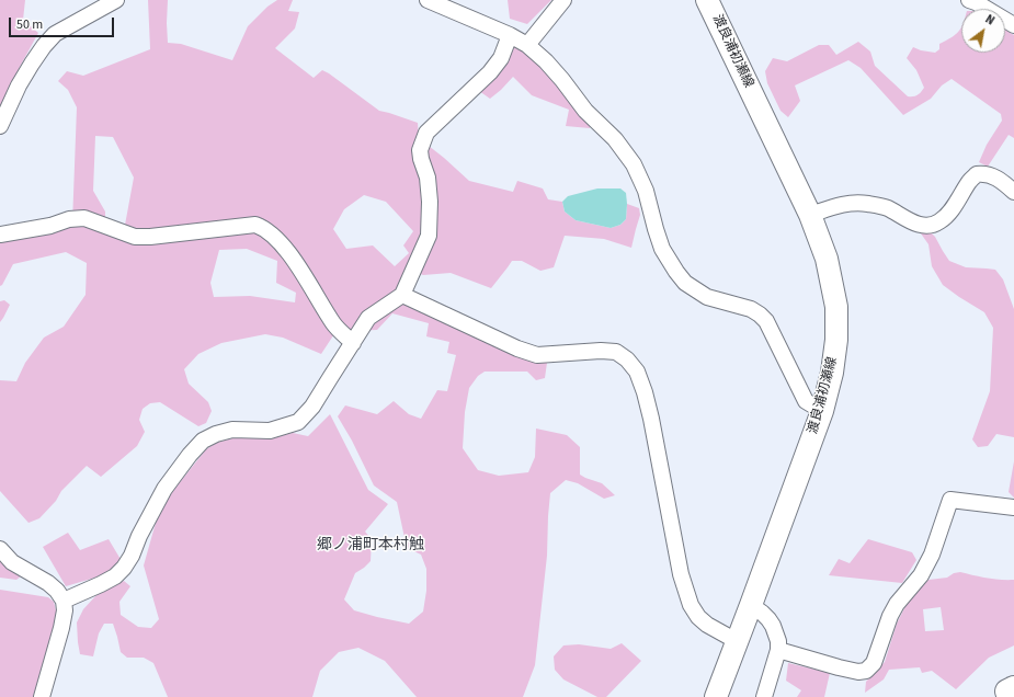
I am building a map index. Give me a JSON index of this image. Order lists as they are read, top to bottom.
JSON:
{
  "streets": {
    "main road": ["渡良浦初瀬線"]
  },
  "districts": ["郷ノ浦町本村触"],
  "scale_bar": "50 m",
  "north": "top right"
}
